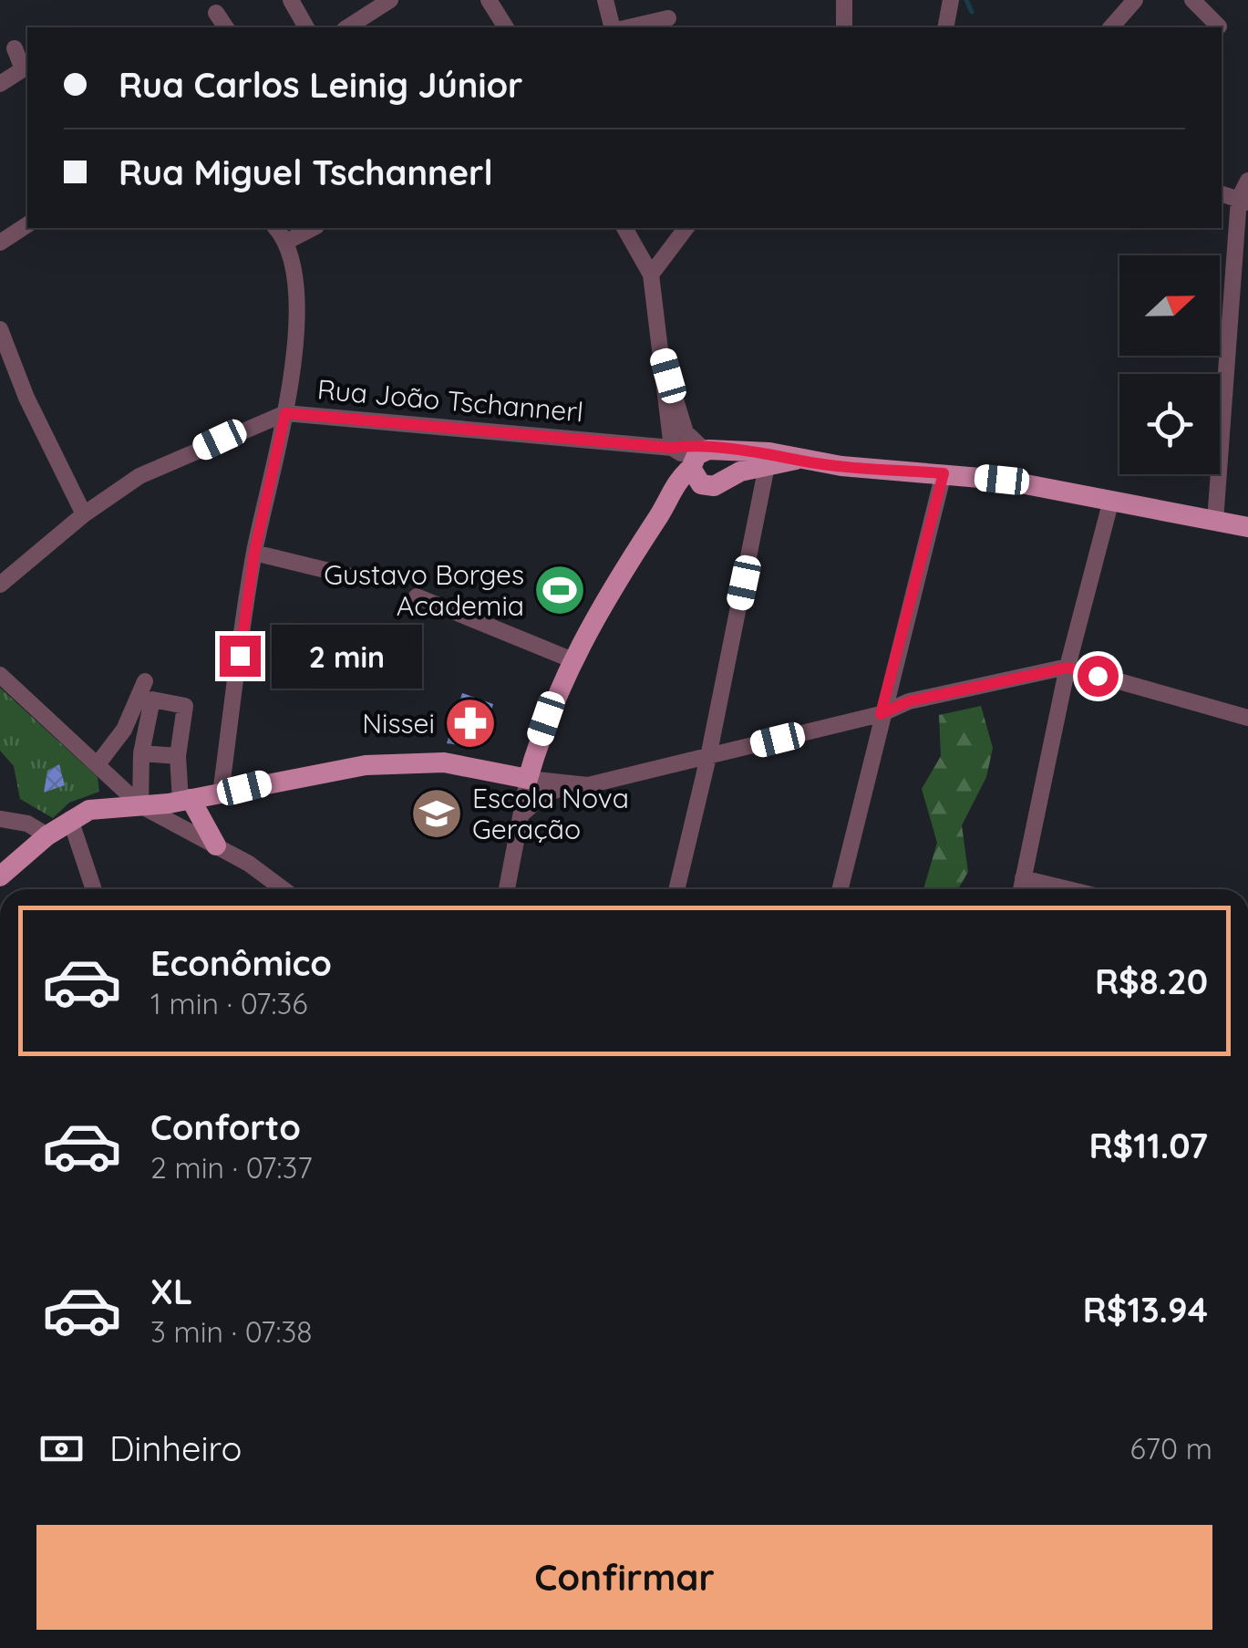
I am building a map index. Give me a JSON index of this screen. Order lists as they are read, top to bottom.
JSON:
{
  "streets": {
    "main road": ["Rua João Tschannerl"]
  },
  "places": {
    "sports": ["Gustavo Borges Academia"],
    "pharmacy": ["Nissei"],
    "school or university": ["Escola Nova Geração"]
  },
  "north": "right",
  "page": {
    "banner": ["Rua Carlos Leinig Júnior", "Rua Miguel Tschannerl"],
    "bubble": "2 min",
    "list": [
      {
        "name": "Econômico",
        "note": "1 min · 07:36",
        "value": "R$8.20"
      },
      {
        "name": "Conforto",
        "note": "2 min · 07:37",
        "value": "R$11.07"
      },
      {
        "name": "XL",
        "note": "3 min · 07:38",
        "value": "R$13.94"
      }
    ],
    "pay": ["Dinheiro", "670 m"],
    "buttons": "Confirmar"
  }
}
